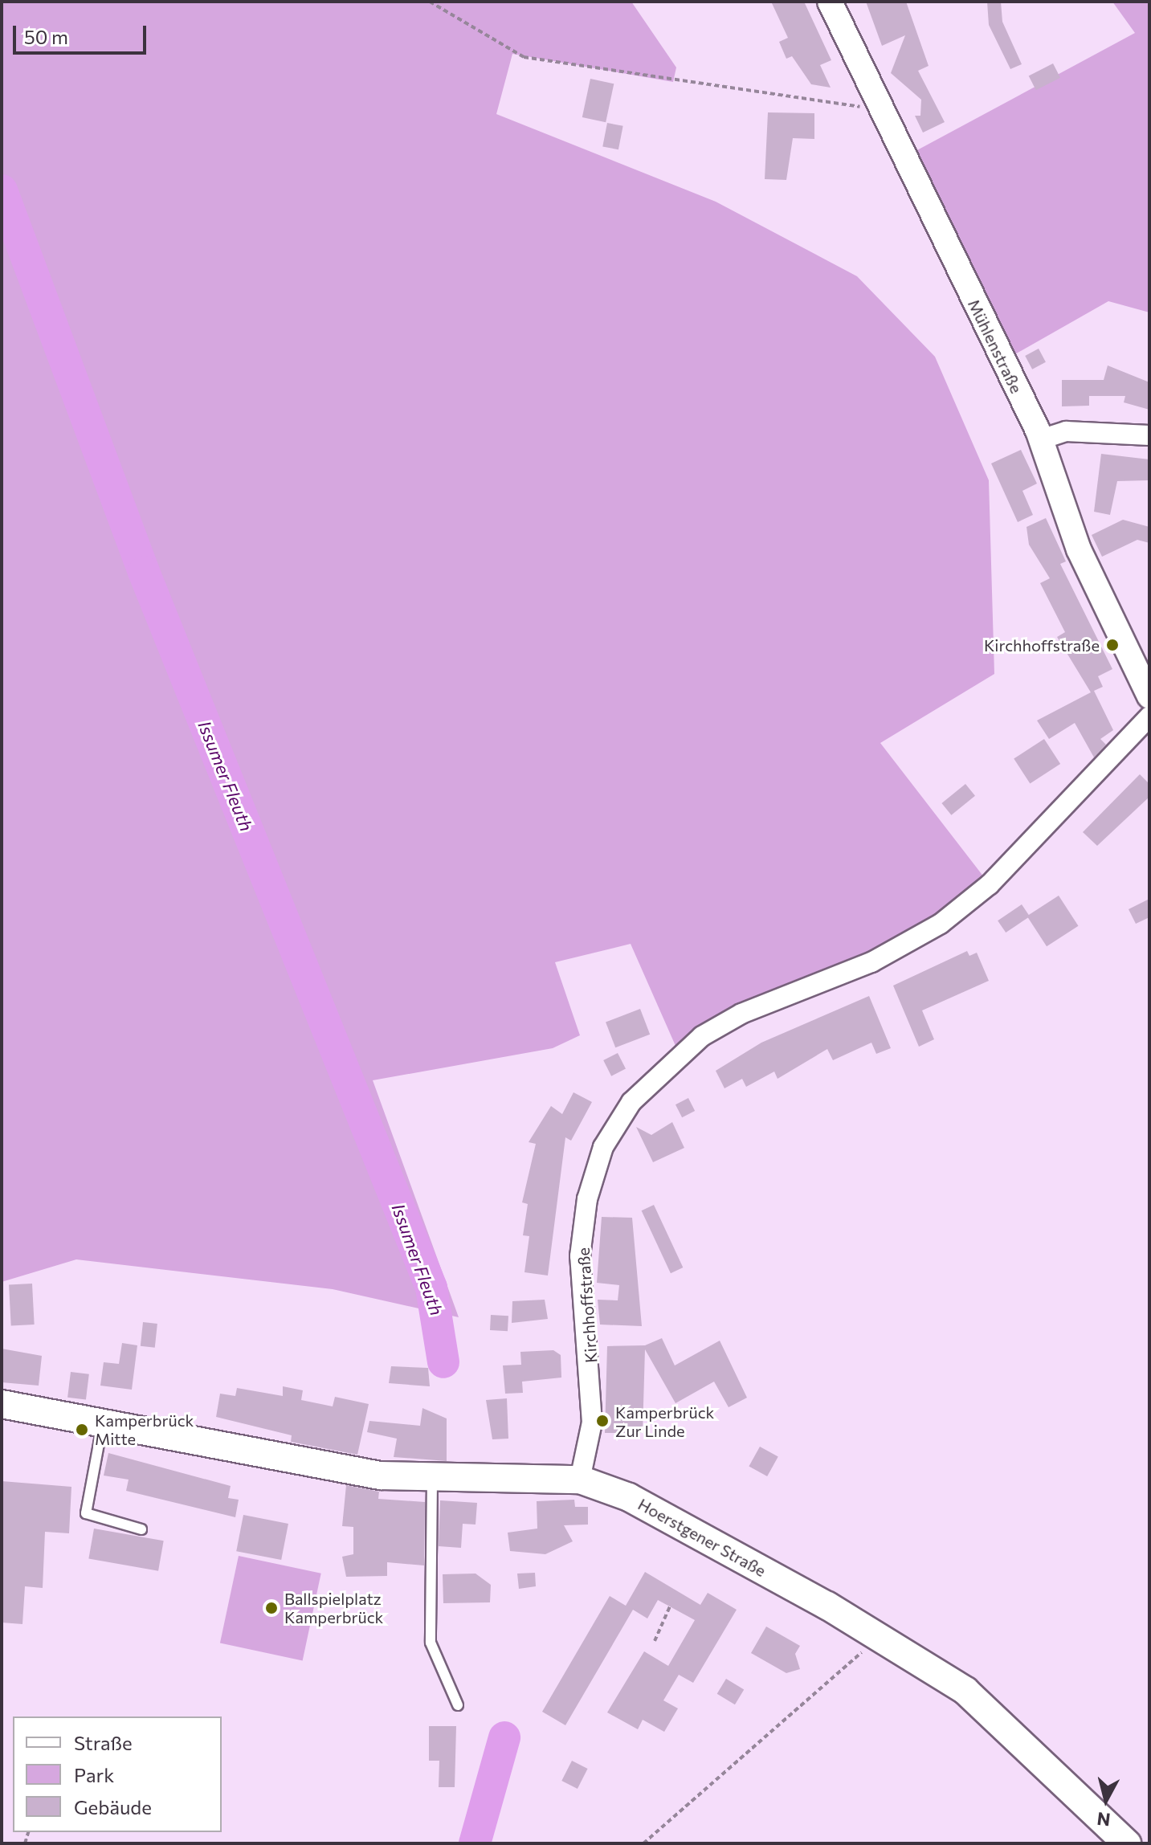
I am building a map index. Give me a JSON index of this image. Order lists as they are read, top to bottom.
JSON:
{
  "streets": {
    "main road": ["Hoerstgener Straße"],
    "street": ["Mühlenstraße", "Kirchhoffstraße"]
  },
  "crossings": [
    ["Kirchhoffstraße", "Hoerstgener Straße"]
  ],
  "water": ["Issumer Fleuth"],
  "places": [
    "Kirchhoffstraße",
    "Kamperbrück Zur Linde",
    "Kamperbrück Mitte",
    "Ballspielplatz Kamperbrück"
  ],
  "legend": ["Straße", "Park", "Gebäude"],
  "scale_bar": "50 m",
  "north": "bottom"
}
